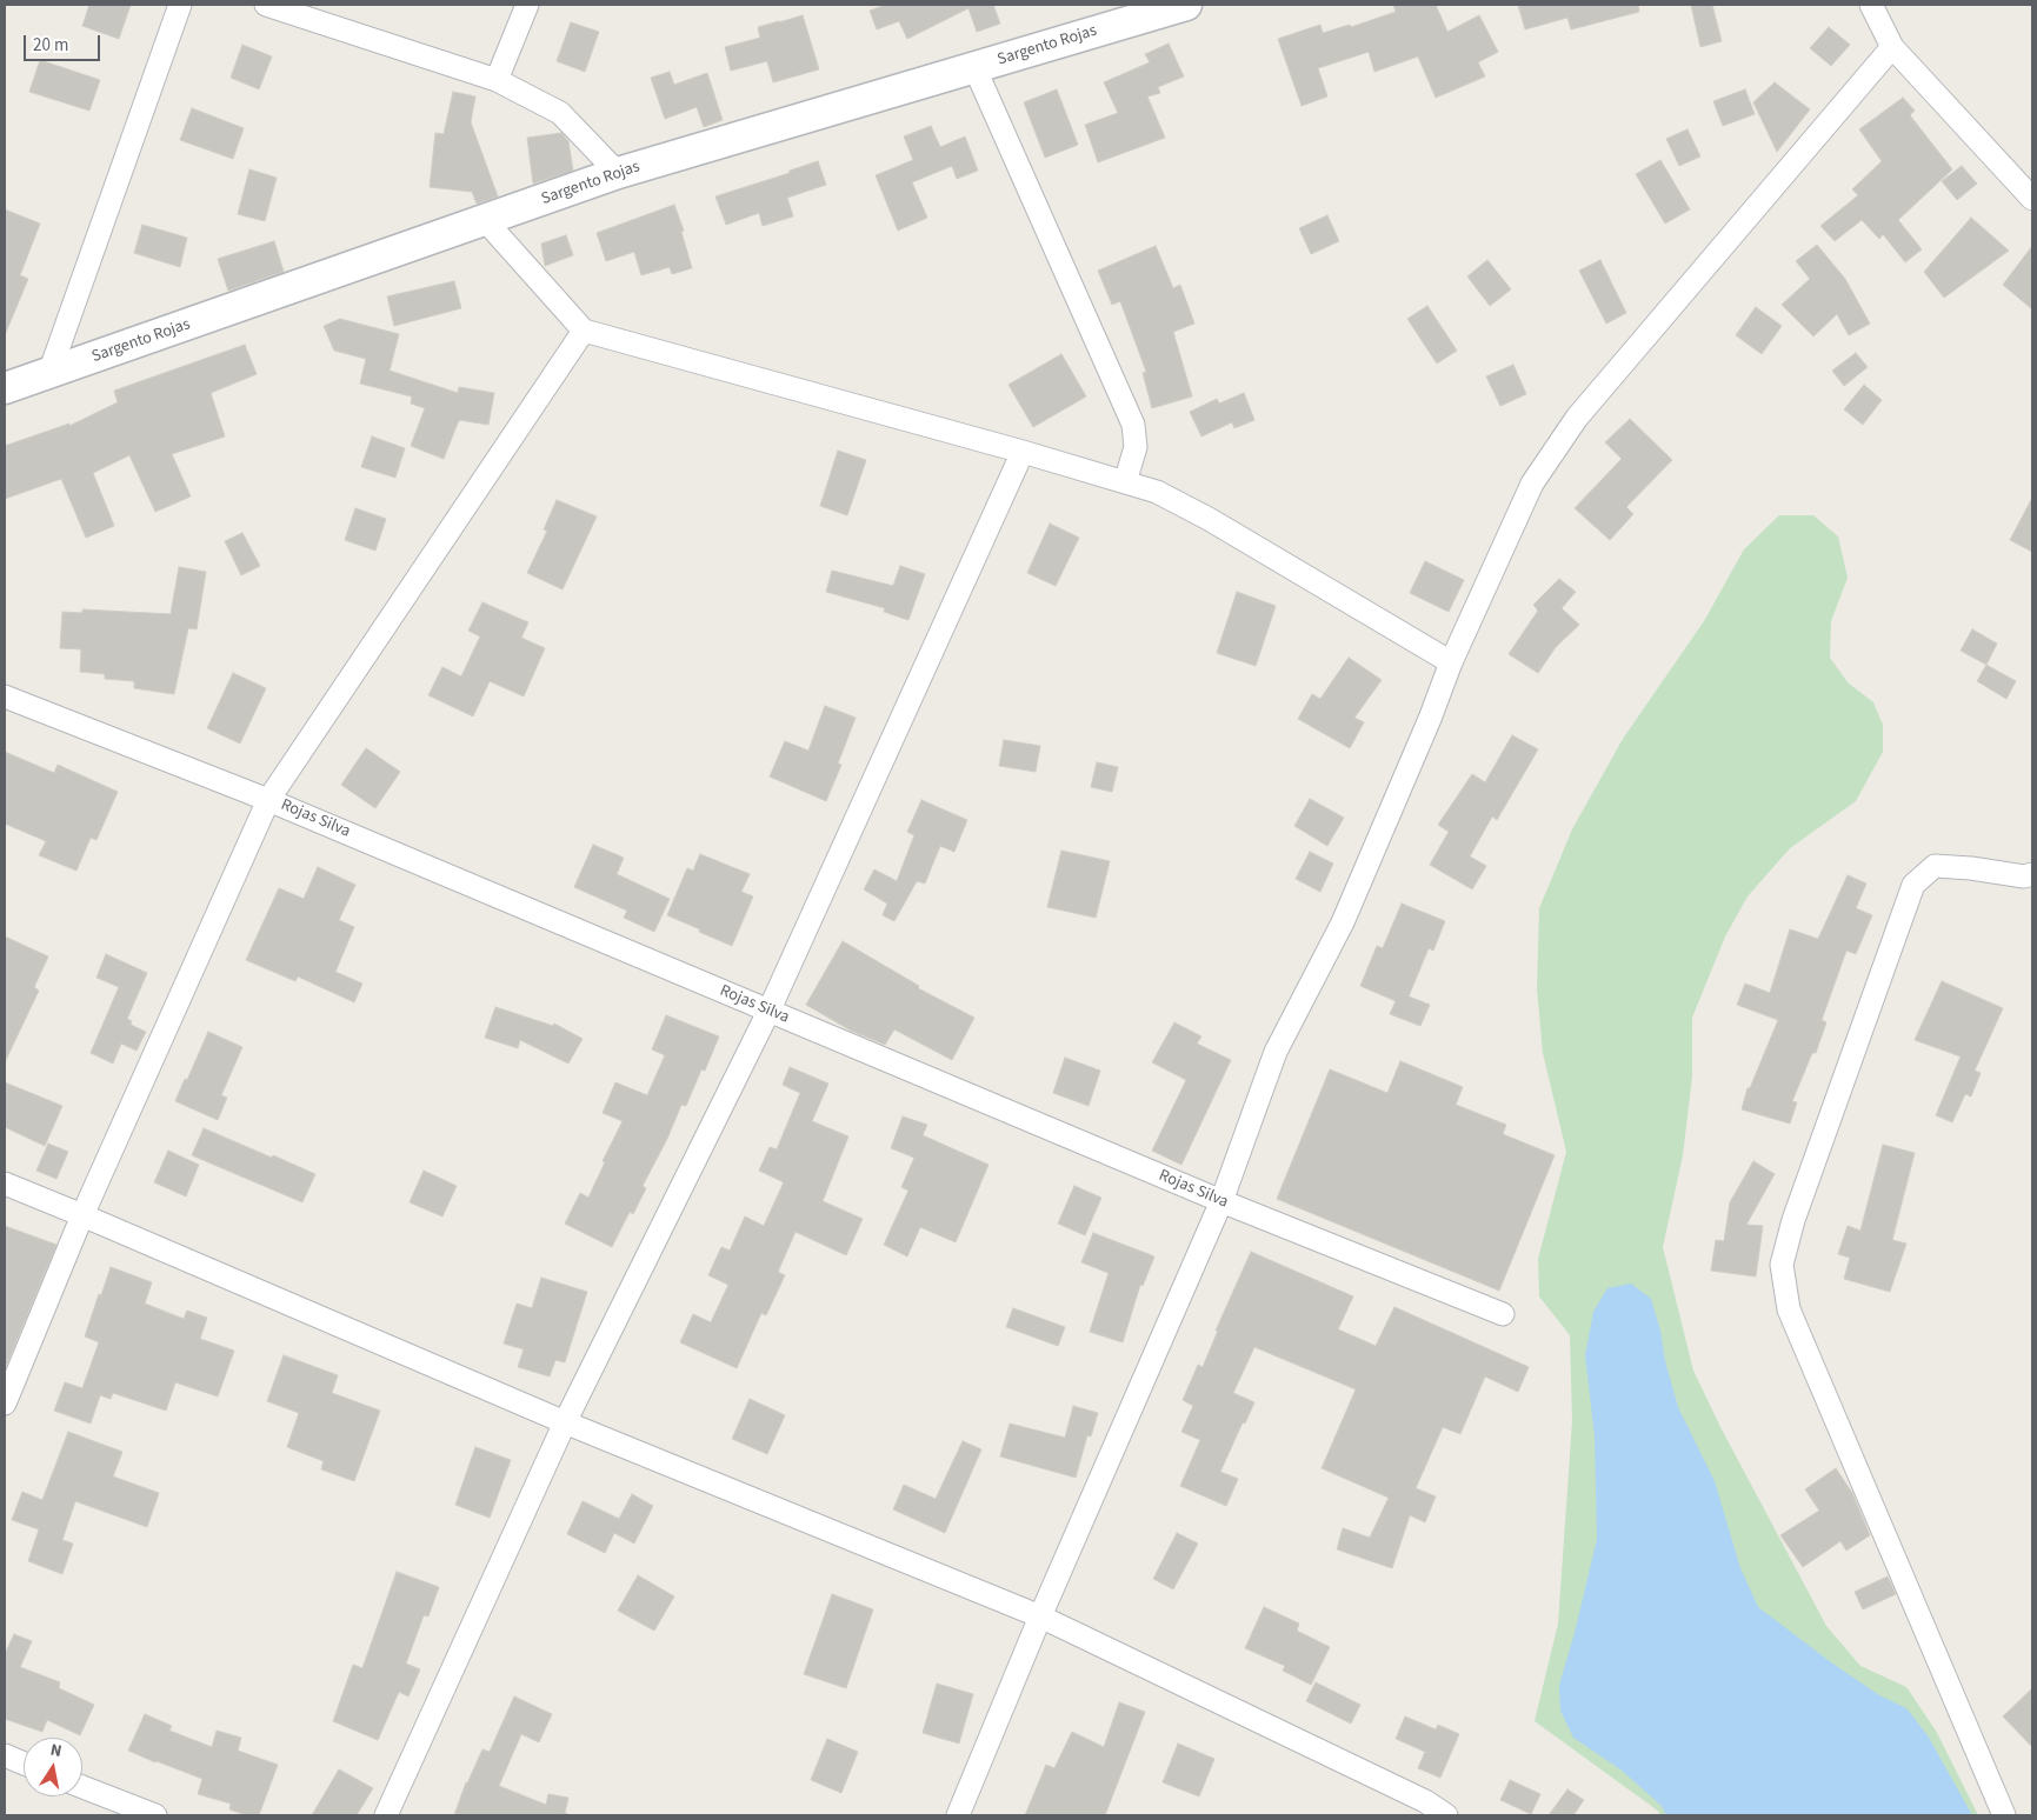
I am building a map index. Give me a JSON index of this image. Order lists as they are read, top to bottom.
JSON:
{
  "streets": {
    "street": ["Sargento Rojas", "Rojas Silva"]
  },
  "scale_bar": "20 m",
  "north": "top"
}
